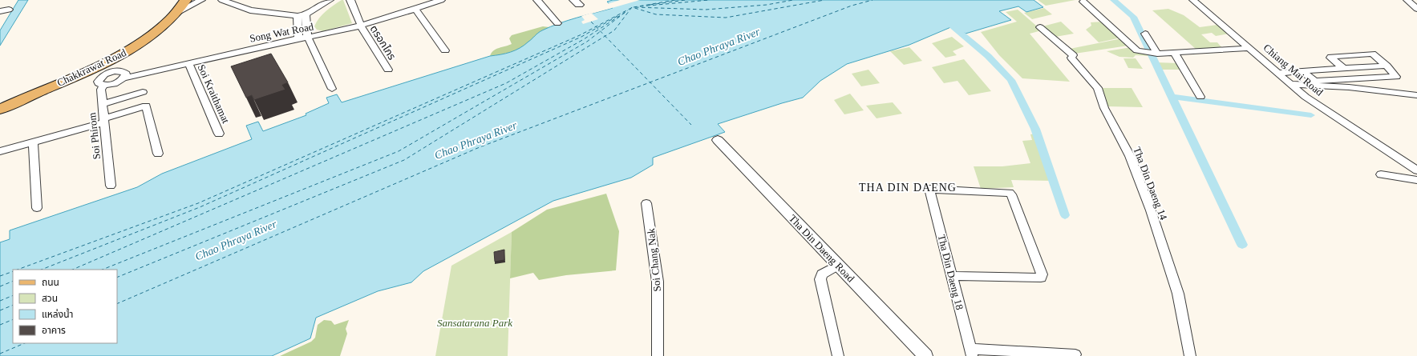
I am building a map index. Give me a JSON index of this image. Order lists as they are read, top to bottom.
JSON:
{
  "streets": {
    "main road": ["Chakkrawat Road"],
    "street": [
      "Song Wat Road",
      "ตรอกไกร",
      "Chiang Mai Road",
      "Soi Kraithamat",
      "Soi Phirom",
      "Tha Din Daeng 14",
      "Tha Din Daeng Road",
      "Soi Chang Nak",
      "Tha Din Daeng 18"
    ]
  },
  "crossings": [
    ["Song Wat Road", "ตรอกไกร"],
    ["Song Wat Road", "Soi Kraithamat"],
    ["Song Wat Road", "Soi Phirom"]
  ],
  "districts": ["THA DIN DAENG"],
  "water": ["Chao Phraya River"],
  "parks": ["Sansatarana Park"],
  "legend": [
    "ถนน",
    "สวน",
    "แหล่งน้ำ",
    "อาคาร"
  ]
}
